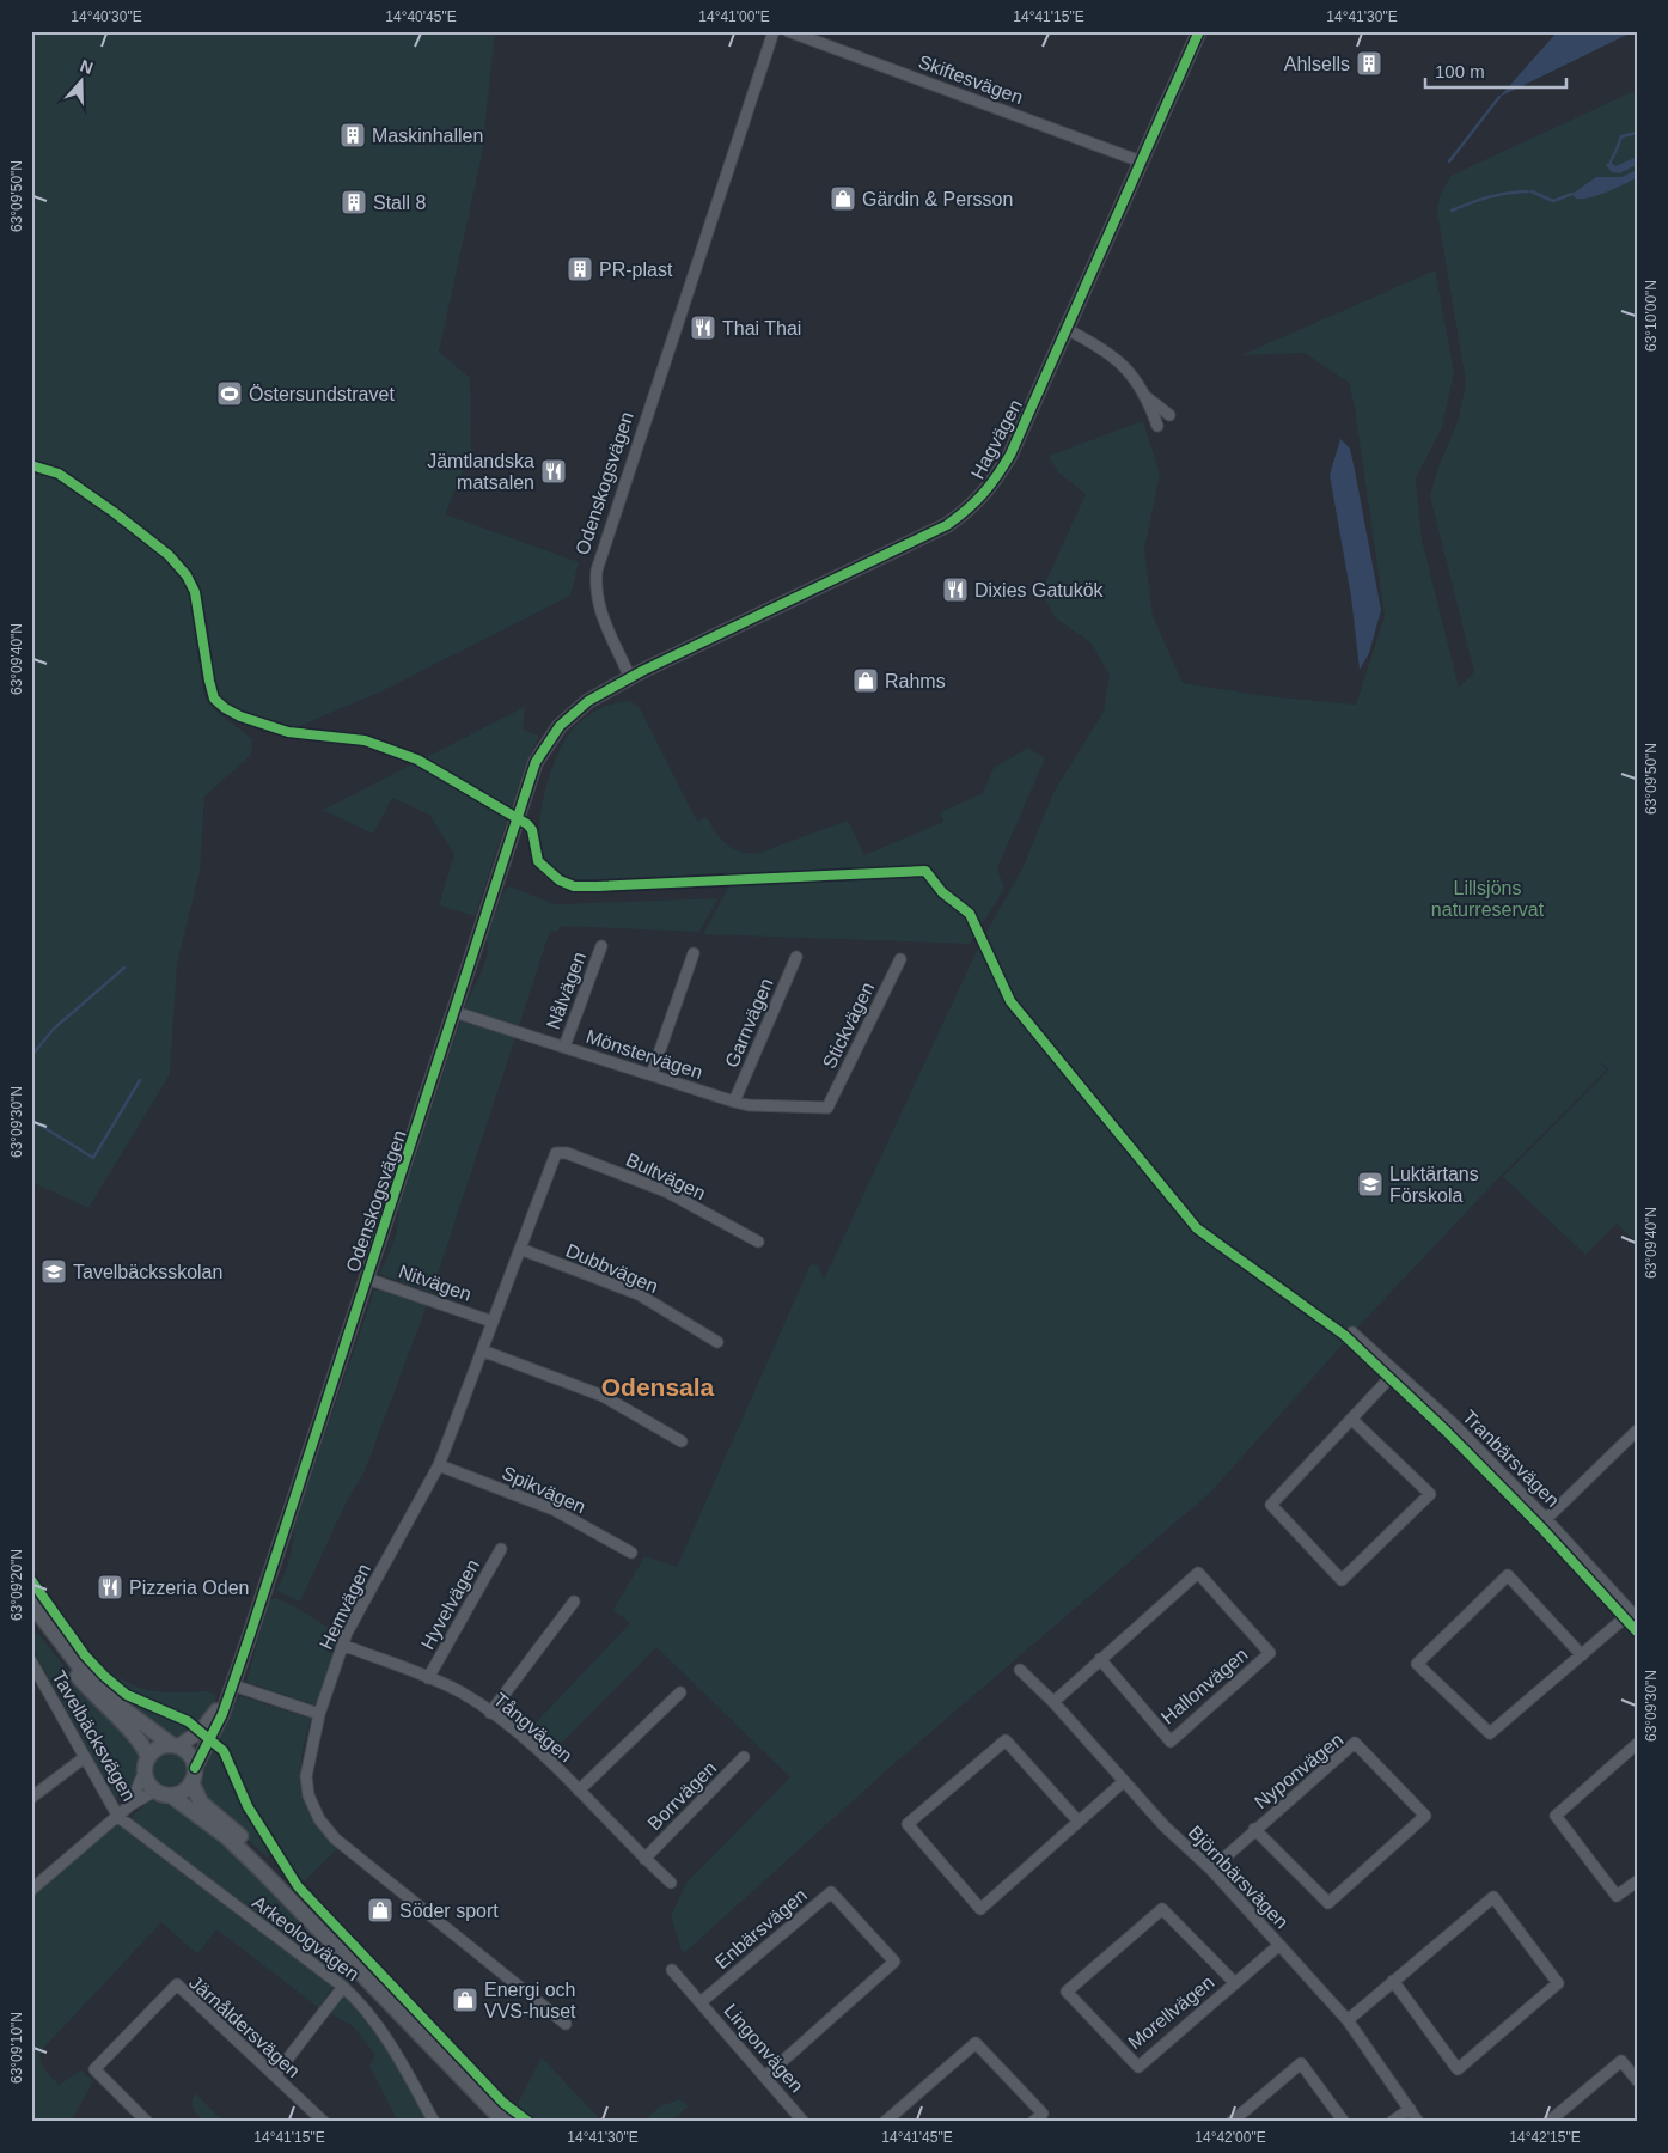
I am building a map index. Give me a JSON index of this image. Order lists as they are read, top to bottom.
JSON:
{
  "streets": {
    "street": [
      "Skiftesvägen",
      "Hagvägen",
      "Odenskogsvägen",
      "Nålvägen",
      "Garnvägen",
      "Stickvägen",
      "Mönstervägen",
      "Bultvägen",
      "Dubbvägen",
      "Nitvägen",
      "Tranbärsvägen",
      "Spikvägen",
      "Hyvelvägen",
      "Hemvägen",
      "Hallonvägen",
      "Tångvägen",
      "Tavelbäcksvägen",
      "Nyponvägen",
      "Borrvägen",
      "Björnbärsvägen",
      "Enbärsvägen",
      "Arkeologvägen",
      "Morellvägen",
      "Järnåldersvägen",
      "Lingonvägen"
    ]
  },
  "crossings": [
    ["Skiftesvägen", "Hagvägen"],
    ["Hagvägen", "Odenskogsvägen"],
    ["Odenskogsvägen", "Mönstervägen"],
    ["Odenskogsvägen", "Nitvägen"],
    ["Odenskogsvägen", "Tavelbäcksvägen"],
    ["Nålvägen", "Mönstervägen"],
    ["Garnvägen", "Mönstervägen"],
    ["Stickvägen", "Mönstervägen"],
    ["Bultvägen", "Hemvägen"],
    ["Dubbvägen", "Hemvägen"],
    ["Nitvägen", "Hemvägen"],
    ["Spikvägen", "Hemvägen"],
    ["Hyvelvägen", "Tångvägen"],
    ["Hemvägen", "Tångvägen"],
    ["Hallonvägen", "Björnbärsvägen"],
    ["Tångvägen", "Borrvägen"],
    ["Tavelbäcksvägen", "Arkeologvägen"],
    ["Nyponvägen", "Björnbärsvägen"],
    ["Björnbärsvägen", "Morellvägen"],
    ["Enbärsvägen", "Lingonvägen"]
  ],
  "districts": ["Odensala"],
  "parks": ["Lillsjöns naturreservat"],
  "places": {
    "building": [
      "Ahlsells",
      "Maskinhallen",
      "Stall 8",
      "PR-plast"
    ],
    "shop": [
      "Gärdin & Persson",
      "Rahms",
      "Söder sport",
      "Energi och VVS-huset"
    ],
    "restaurant": [
      "Thai Thai",
      "Jämtlandska matsalen",
      "Dixies Gatukök",
      "Pizzeria Oden"
    ],
    "sports": ["Östersundstravet"],
    "school or university": ["Luktärtans Förskola", "Tavelbäcksskolan"]
  },
  "scale_bar": "100 m",
  "north": "top",
  "coordinates": [
    "14°40'30\"E",
    "14°40'45\"E",
    "14°41'00\"E",
    "14°41'15\"E",
    "14°41'30\"E",
    "63°09'50\"N",
    "63°10'00\"N",
    "63°09'40\"N",
    "63°09'30\"N",
    "63°09'20\"N",
    "63°09'10\"N",
    "14°41'45\"E",
    "14°42'00\"E",
    "14°42'15\"E"
  ]
}
